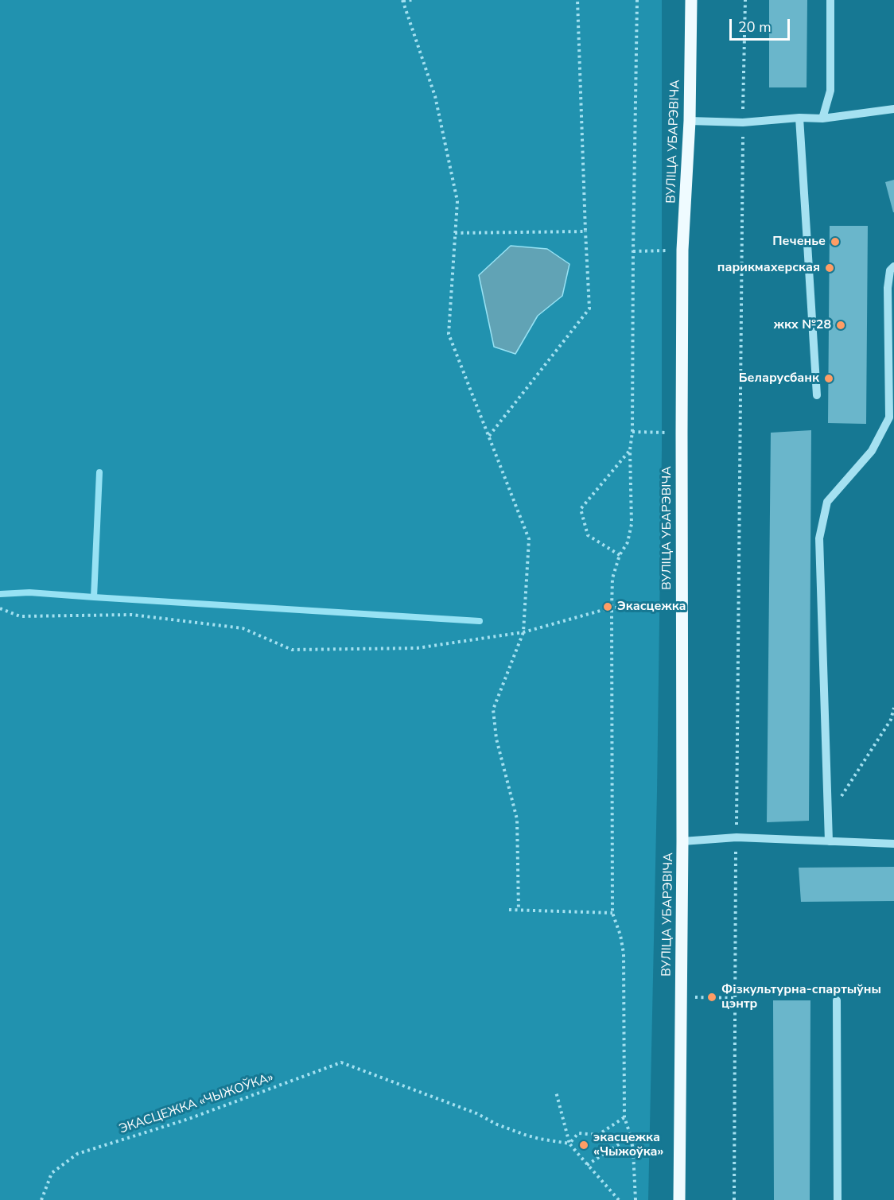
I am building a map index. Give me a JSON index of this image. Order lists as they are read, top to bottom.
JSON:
{
  "streets": {
    "main road": ["ВУЛІЦА УБАРЭВІЧА"],
    "path": ["ЭКАСЦЕЖКА «ЧЫЖОЎКА»"]
  },
  "places": [
    "Печенье",
    "парикмахерская",
    "жкх №28",
    "Беларусбанк",
    "Экасцежка",
    "Фізкультурна-спартыўны цэнтр",
    "экасцежка «Чыжоўка»"
  ],
  "scale_bar": "20 m"
}
